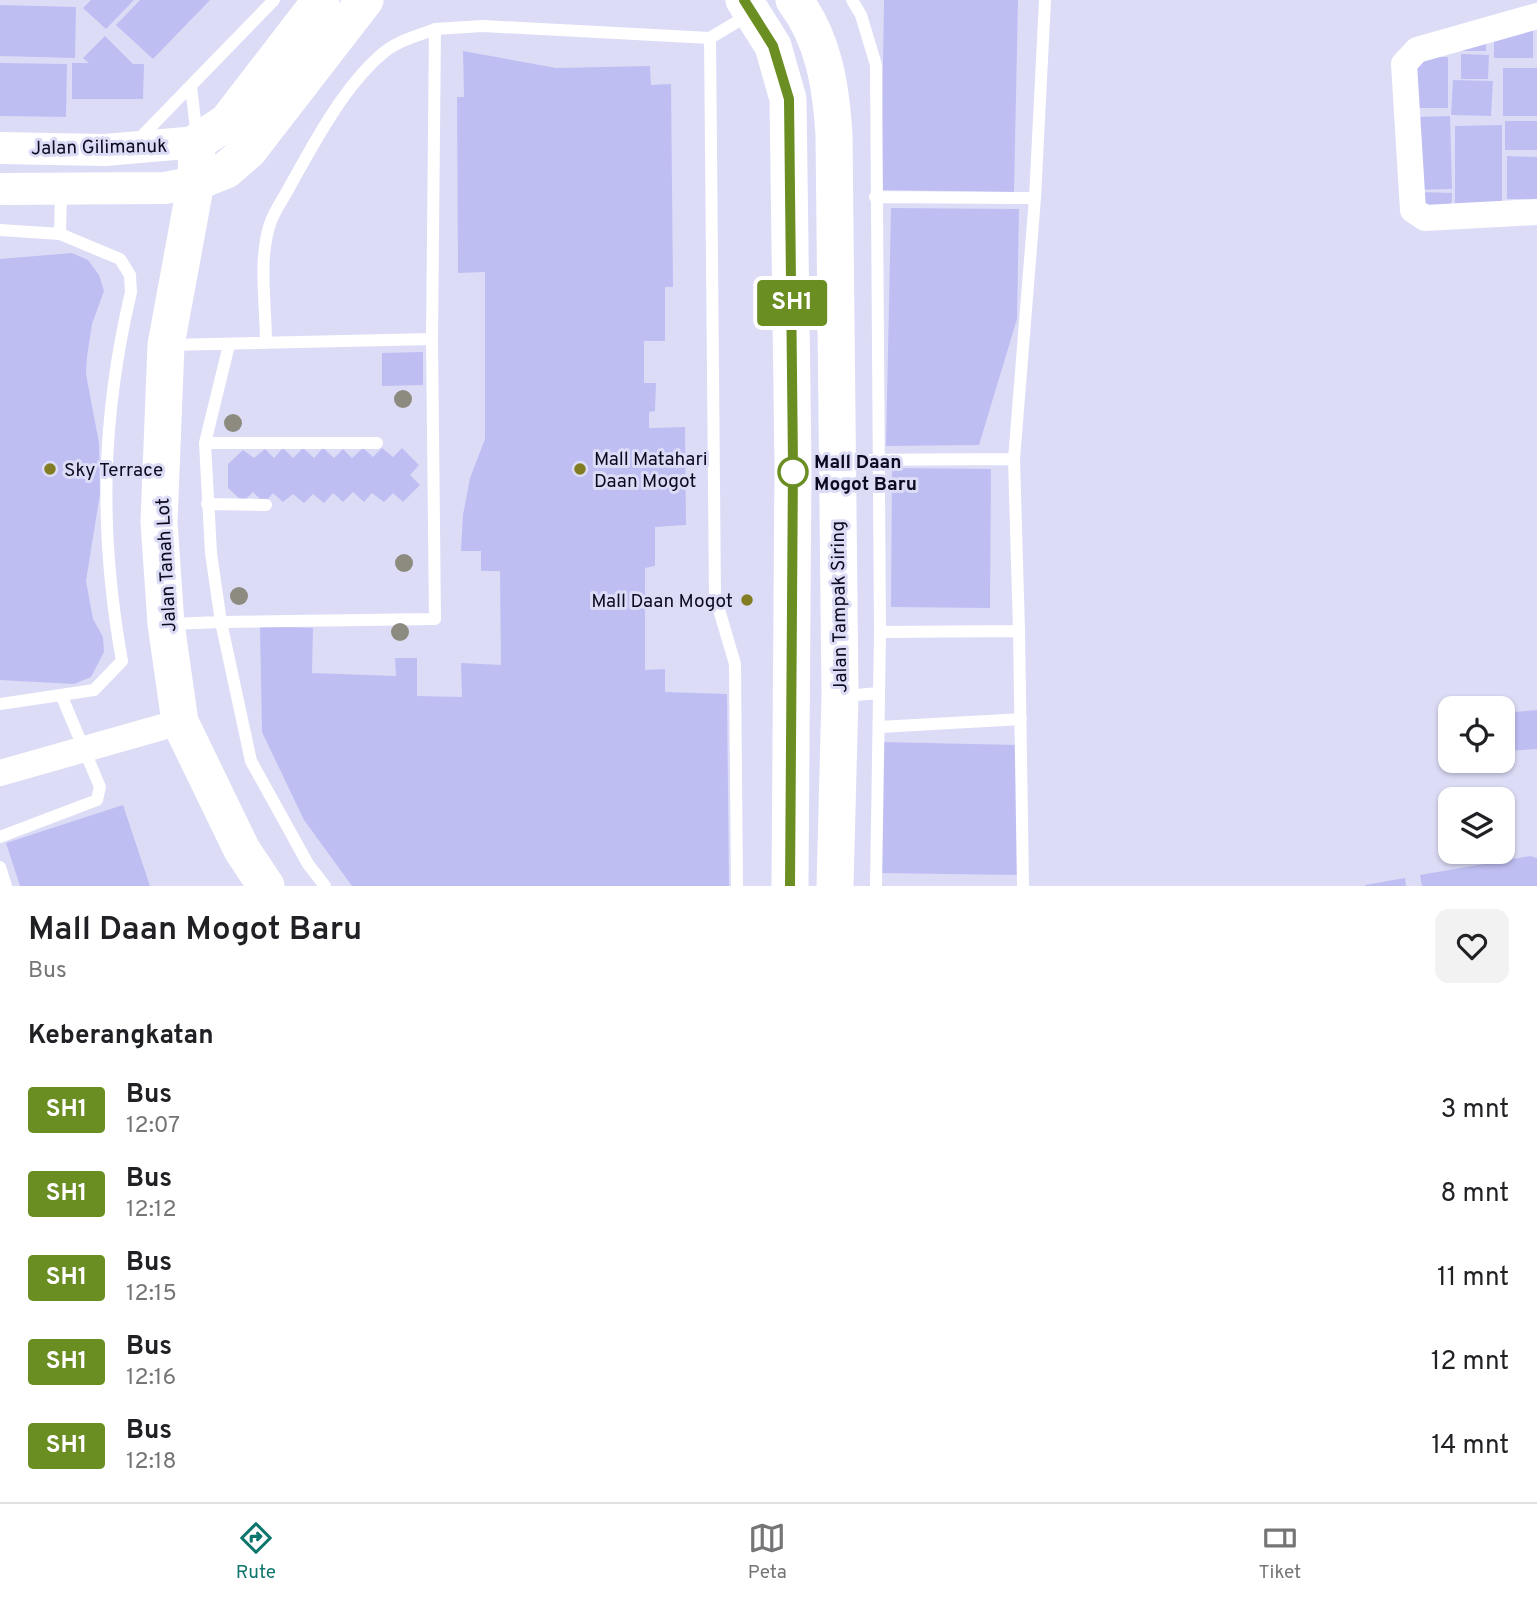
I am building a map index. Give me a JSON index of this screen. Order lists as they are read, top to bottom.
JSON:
{
  "streets": {
    "main road": ["Jalan Tanah Lot", "Jalan Tampak Siring"],
    "street": ["Jalan Gilimanuk"]
  },
  "crossings": [
    ["Jalan Gilimanuk", "Jalan Tanah Lot"]
  ],
  "places": [
    "Sky Terrace",
    "Mall Matahari Daan Mogot",
    "Mall Daan Mogot Baru",
    "Mall Daan Mogot"
  ],
  "lines": ["bus line SH1"],
  "page": {
    "on_map": "SH1",
    "heading": [
      ["Mall Daan Mogot Baru", "Bus"],
      "Keberangkatan"
    ],
    "list": [
      {
        "mark": "SH1",
        "name": "Bus",
        "note": "12:07",
        "value": "3 mnt"
      },
      {
        "mark": "SH1",
        "name": "Bus",
        "note": "12:12",
        "value": "8 mnt"
      },
      {
        "mark": "SH1",
        "name": "Bus",
        "note": "12:15",
        "value": "11 mnt"
      },
      {
        "mark": "SH1",
        "name": "Bus",
        "note": "12:16",
        "value": "12 mnt"
      },
      {
        "mark": "SH1",
        "name": "Bus",
        "note": "12:18",
        "value": "14 mnt"
      }
    ],
    "tabs": ["Rute", "Peta", "Tiket"]
  }
}
